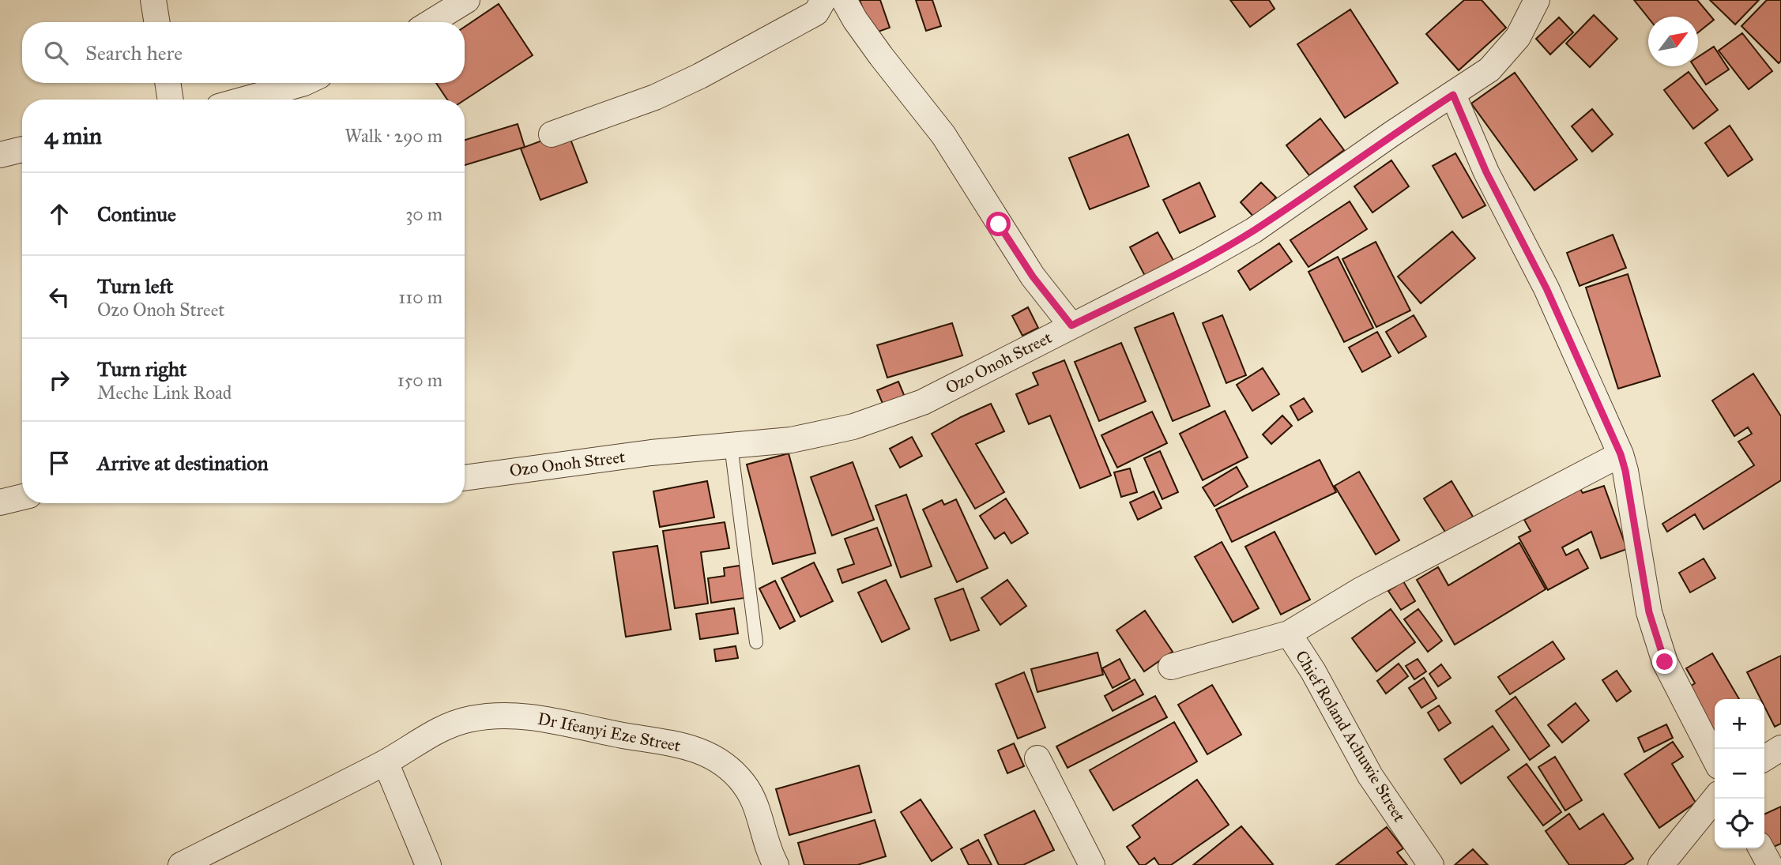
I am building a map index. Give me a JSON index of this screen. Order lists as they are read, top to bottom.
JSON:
{
  "streets": {
    "street": ["Ozo Onoh Street", "Dr Ifeanyi Eze Street", "Chief Roland Achuwie Street"]
  },
  "north": "top right",
  "page": {
    "search": "Search here",
    "heading": ["4 min", "Walk · 290 m"],
    "list": [
      ["Continue", "30 m"],
      ["Turn left", "Ozo Onoh Street", "110 m"],
      ["Turn right", "Meche Link Road", "150 m"],
      "Arrive at destination"
    ],
    "map_buttons": ["+", "−"]
  }
}
